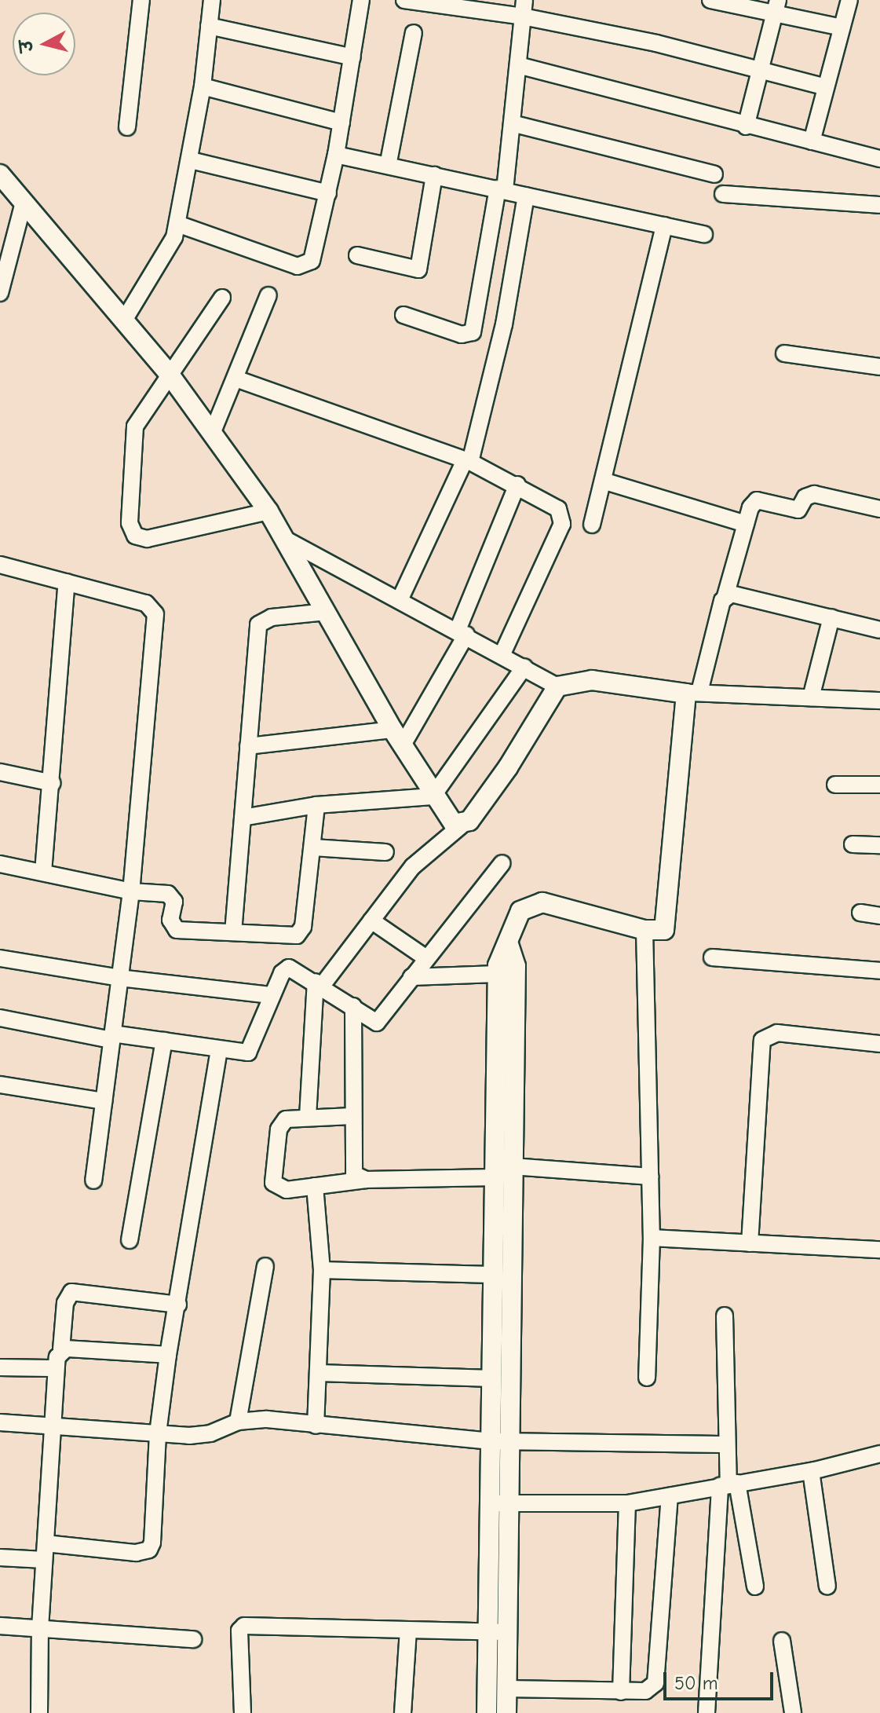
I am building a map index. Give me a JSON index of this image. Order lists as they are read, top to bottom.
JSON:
{
  "scale_bar": "50 m",
  "north": "left"
}
